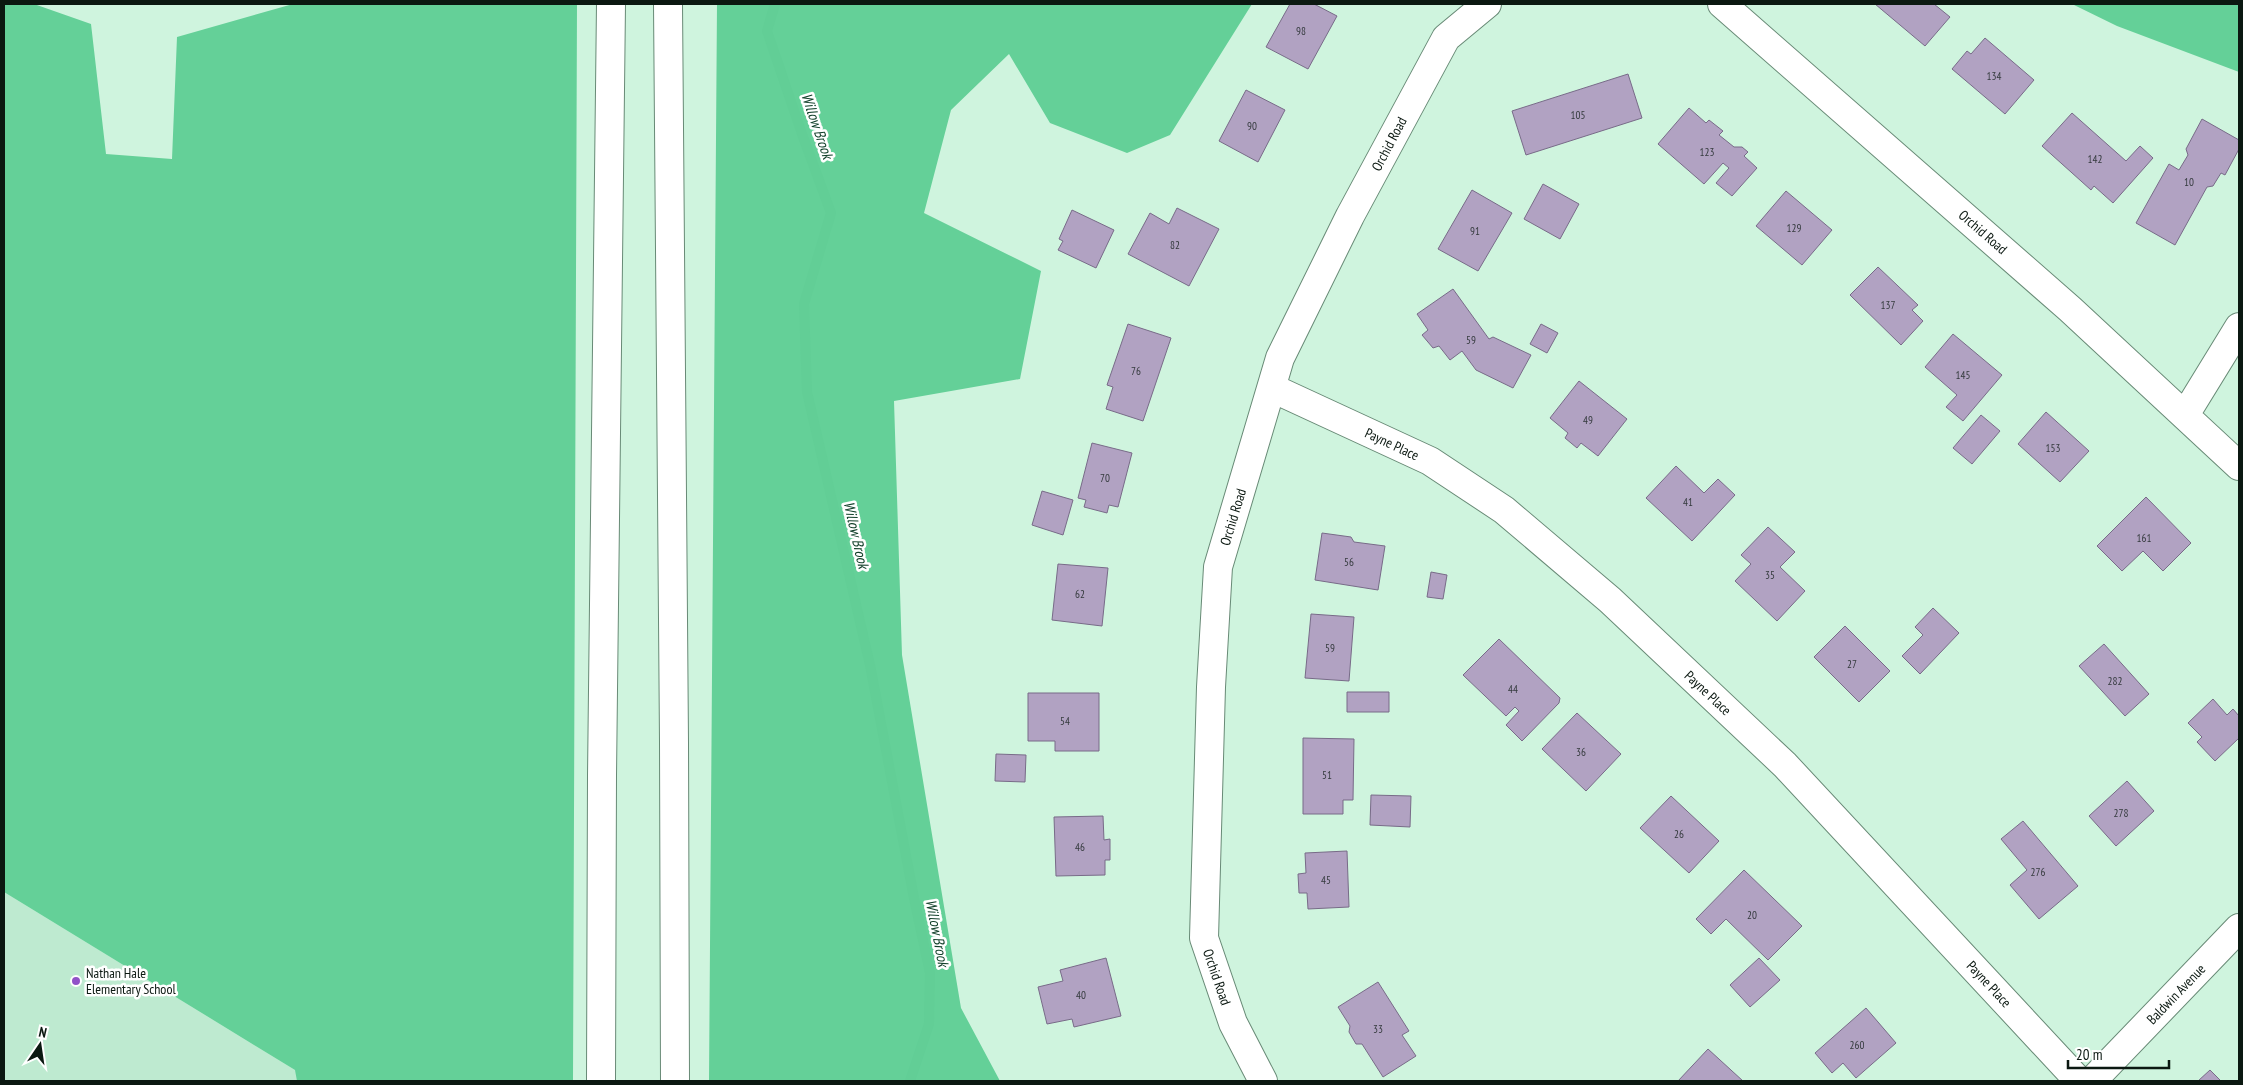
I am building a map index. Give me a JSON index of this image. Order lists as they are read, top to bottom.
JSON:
{
  "streets": {
    "main road": ["Orchid Road", "Payne Place", "Baldwin Avenue"]
  },
  "crossings": [
    ["Orchid Road", "Payne Place"]
  ],
  "water": ["Willow Brook"],
  "places": ["Nathan Hale Elementary School"],
  "house_numbers": [
    "98",
    "134",
    "105",
    "90",
    "123",
    "142",
    "10",
    "129",
    "91",
    "82",
    "137",
    "59",
    "76",
    "145",
    "49",
    "153",
    "70",
    "41",
    "161",
    "56",
    "35",
    "62",
    "59",
    "27",
    "282",
    "44",
    "54",
    "36",
    "51",
    "278",
    "26",
    "46",
    "276",
    "45",
    "20",
    "40",
    "33",
    "260"
  ],
  "scale_bar": "20 m",
  "north": "top"
}
